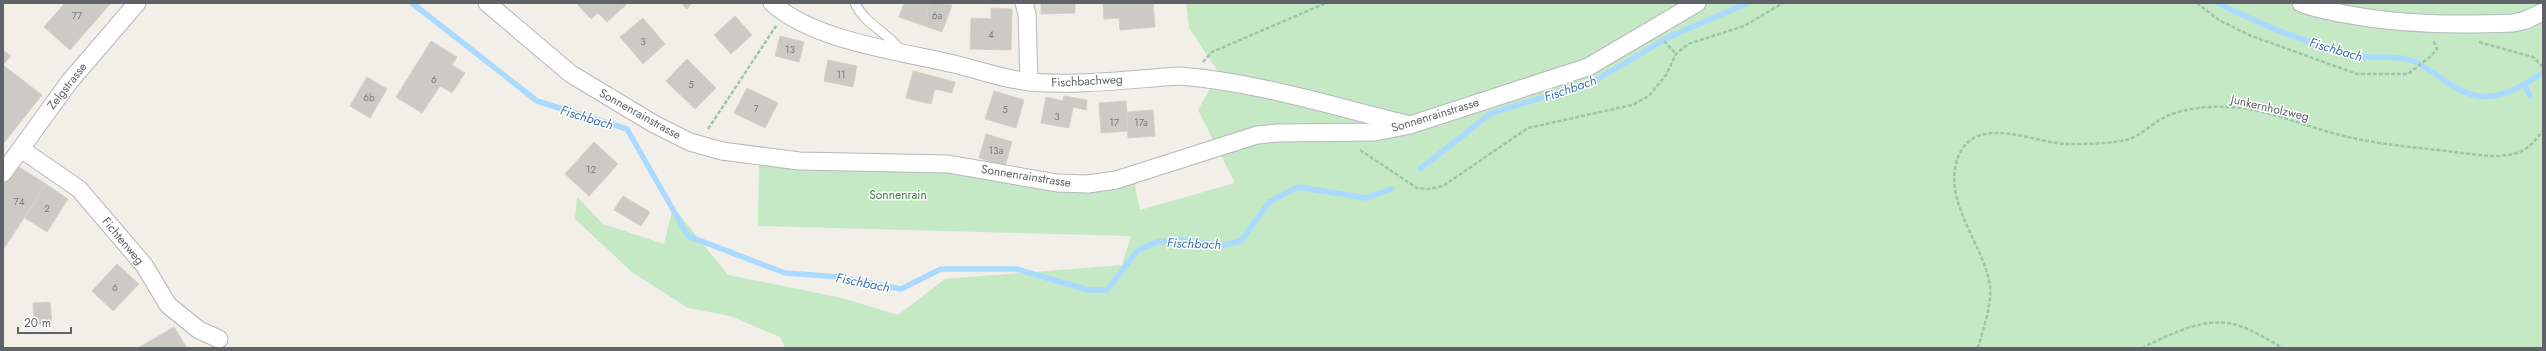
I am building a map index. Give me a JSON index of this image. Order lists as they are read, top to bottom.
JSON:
{
  "streets": {
    "street": [
      "Fischbachweg",
      "Zelgstrasse",
      "Sonnenrainstrasse",
      "Fichtenweg"
    ],
    "path": ["Junkernholzweg"]
  },
  "crossings": [
    ["Fischbachweg", "Sonnenrainstrasse"],
    ["Zelgstrasse", "Fichtenweg"]
  ],
  "water": ["Fischbach"],
  "parks": ["Sonnenrain"],
  "house_numbers": [
    "77",
    "6a",
    "4",
    "3",
    "13",
    "11",
    "6",
    "5",
    "6b",
    "7",
    "5",
    "3",
    "17",
    "17a",
    "13a",
    "12",
    "74",
    "2",
    "6"
  ],
  "scale_bar": "20 m"
}
